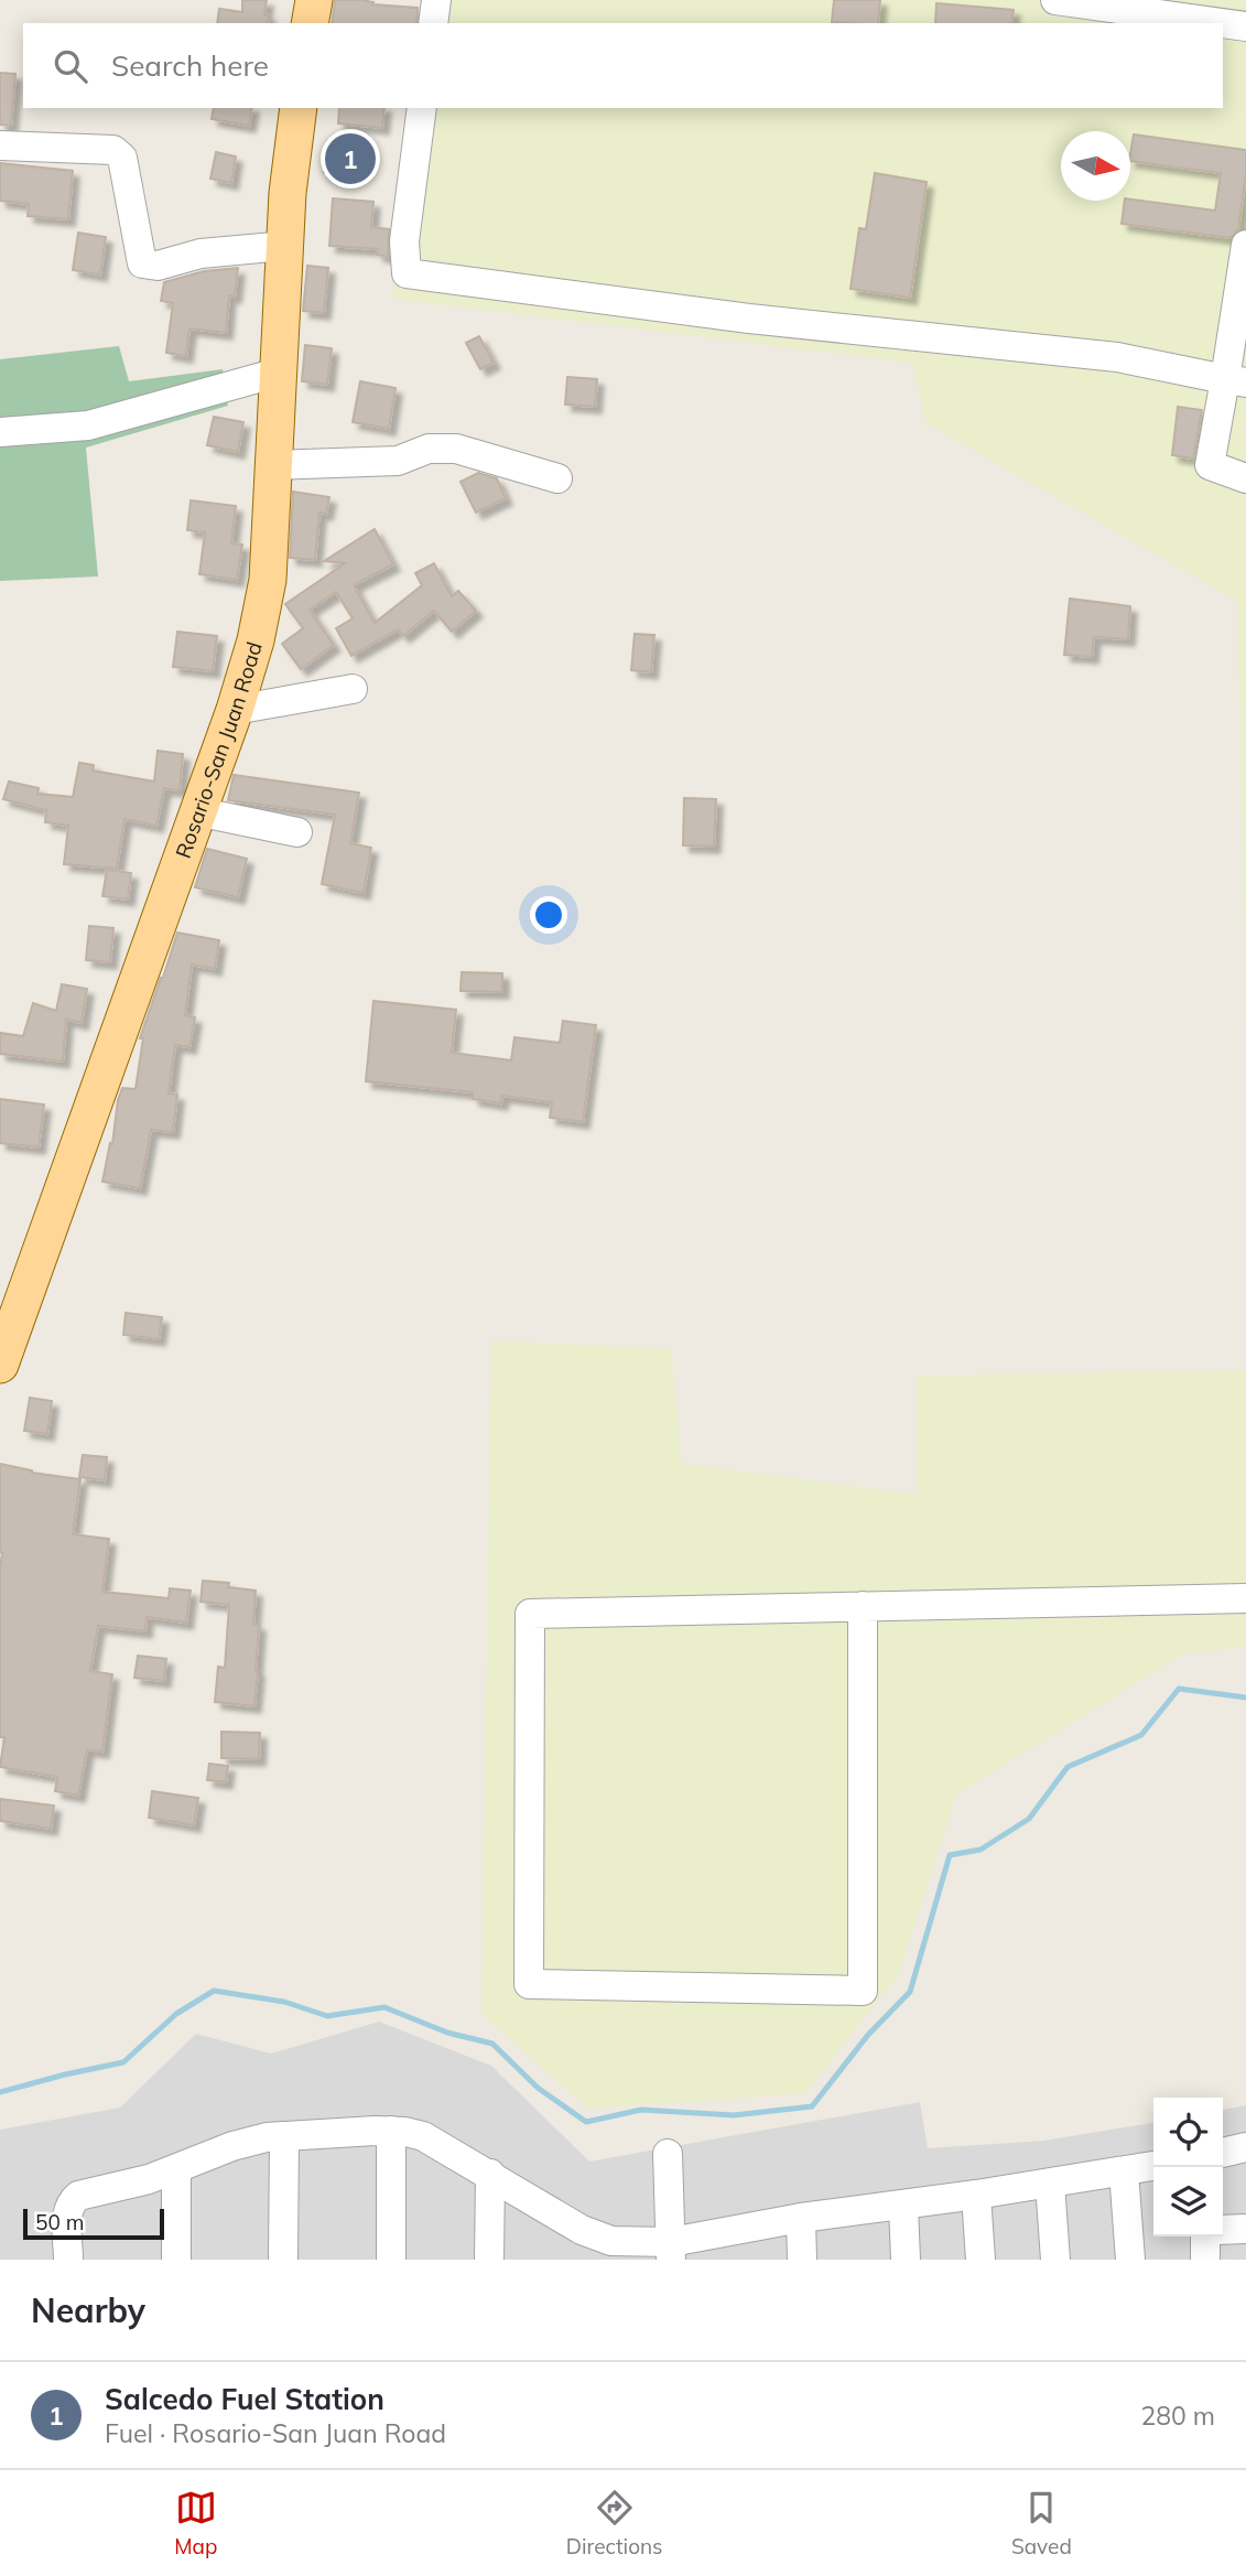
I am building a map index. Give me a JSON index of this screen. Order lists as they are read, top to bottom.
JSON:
{
  "streets": {
    "main road": ["Rosario-San Juan Road"]
  },
  "scale_bar": "50 m",
  "north": "right",
  "page": {
    "search": "Search here",
    "pins": "1",
    "scale": "50 m",
    "heading": "Nearby",
    "list": [
      {
        "mark": "1",
        "name": "Salcedo Fuel Station",
        "note": "Fuel · Rosario-San Juan Road",
        "value": "280 m"
      }
    ],
    "nav": ["Map", "Directions", "Saved"]
  }
}
